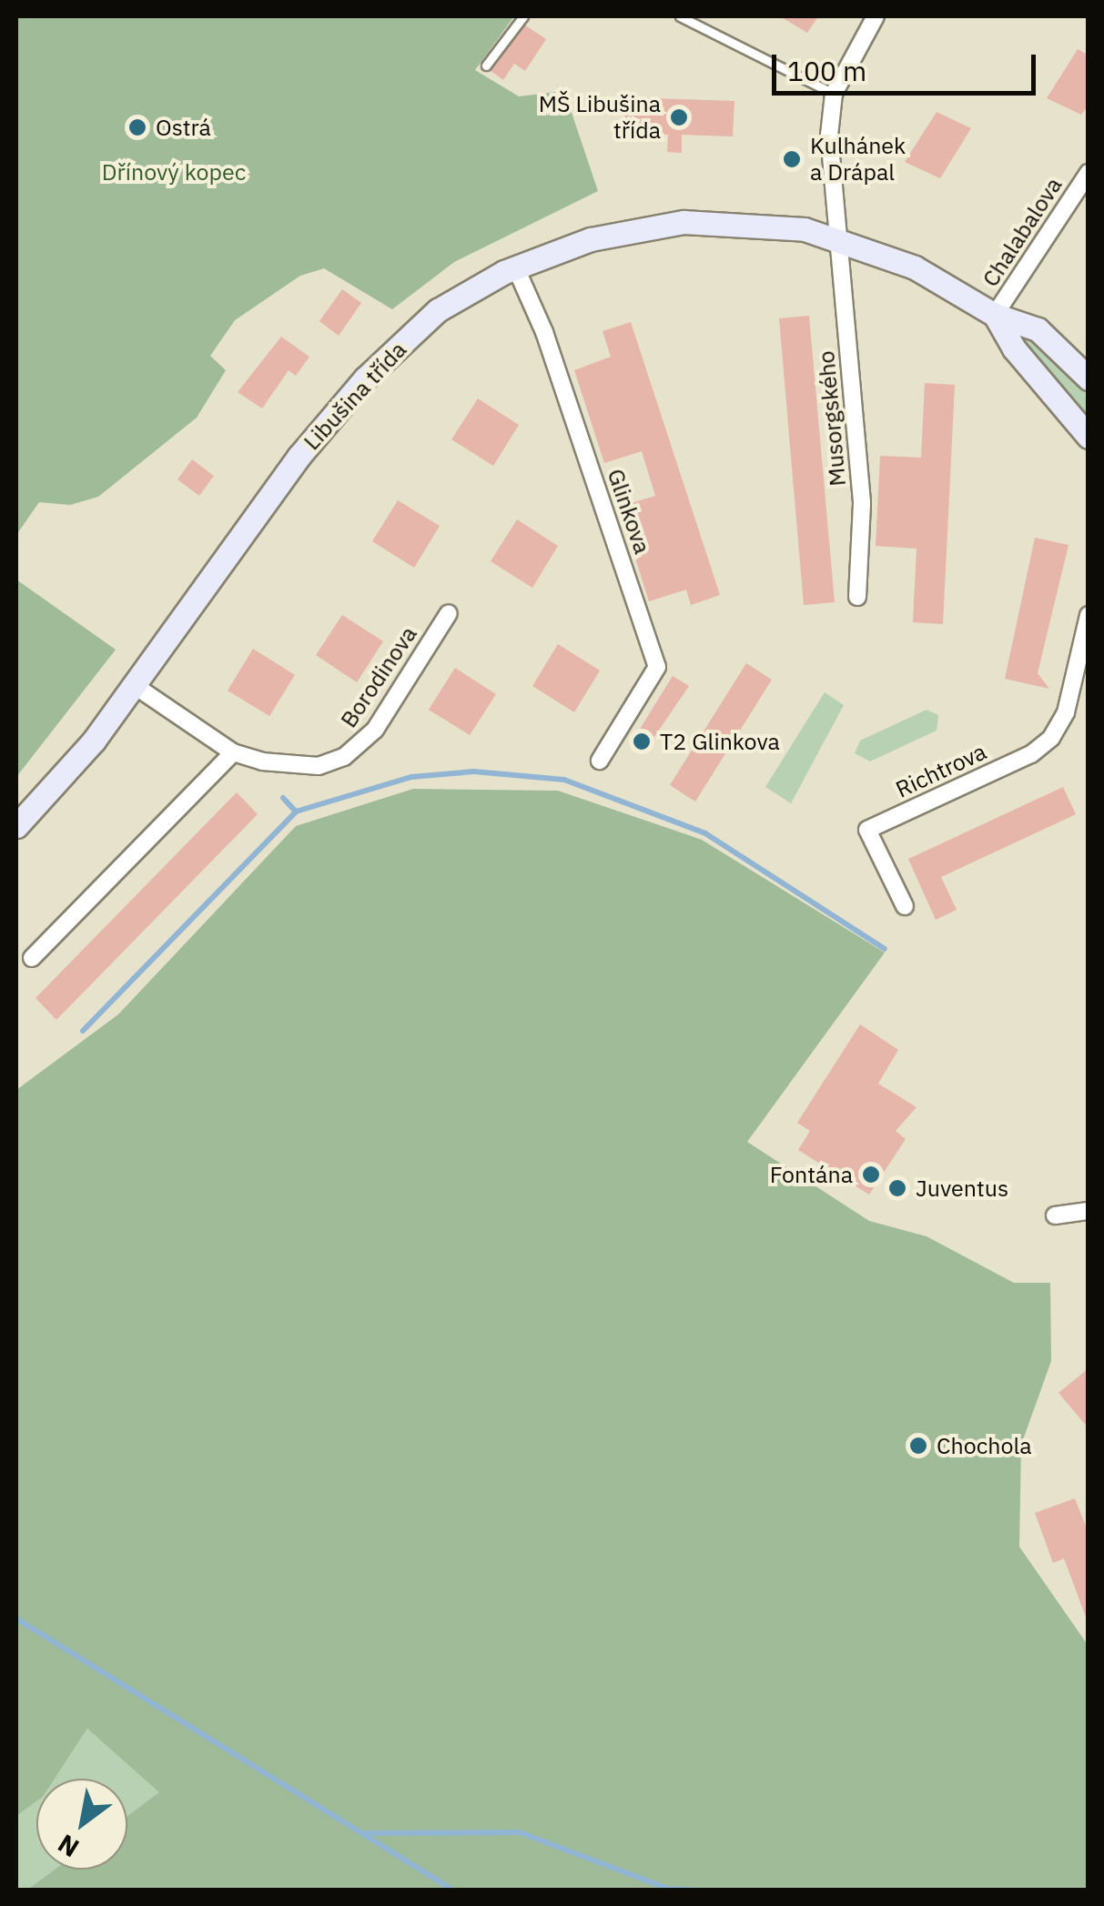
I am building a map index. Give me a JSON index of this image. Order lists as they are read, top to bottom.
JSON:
{
  "streets": {
    "street": [
      "Chalabalova",
      "Libušina třída",
      "Musorgského",
      "Glinkova",
      "Borodinova",
      "Richtrova"
    ]
  },
  "crossings": [
    ["Chalabalova", "Libušina třída"],
    ["Libušina třída", "Musorgského"],
    ["Libušina třída", "Glinkova"],
    ["Libušina třída", "Borodinova"]
  ],
  "parks": ["Dřínový kopec"],
  "places": [
    "MŠ Libušina třída",
    "Ostrá",
    "Kulhánek a Drápal",
    "T2 Glinkova",
    "Fontána",
    "Juventus",
    "Chochola"
  ],
  "scale_bar": "100 m",
  "north": "bottom left"
}
